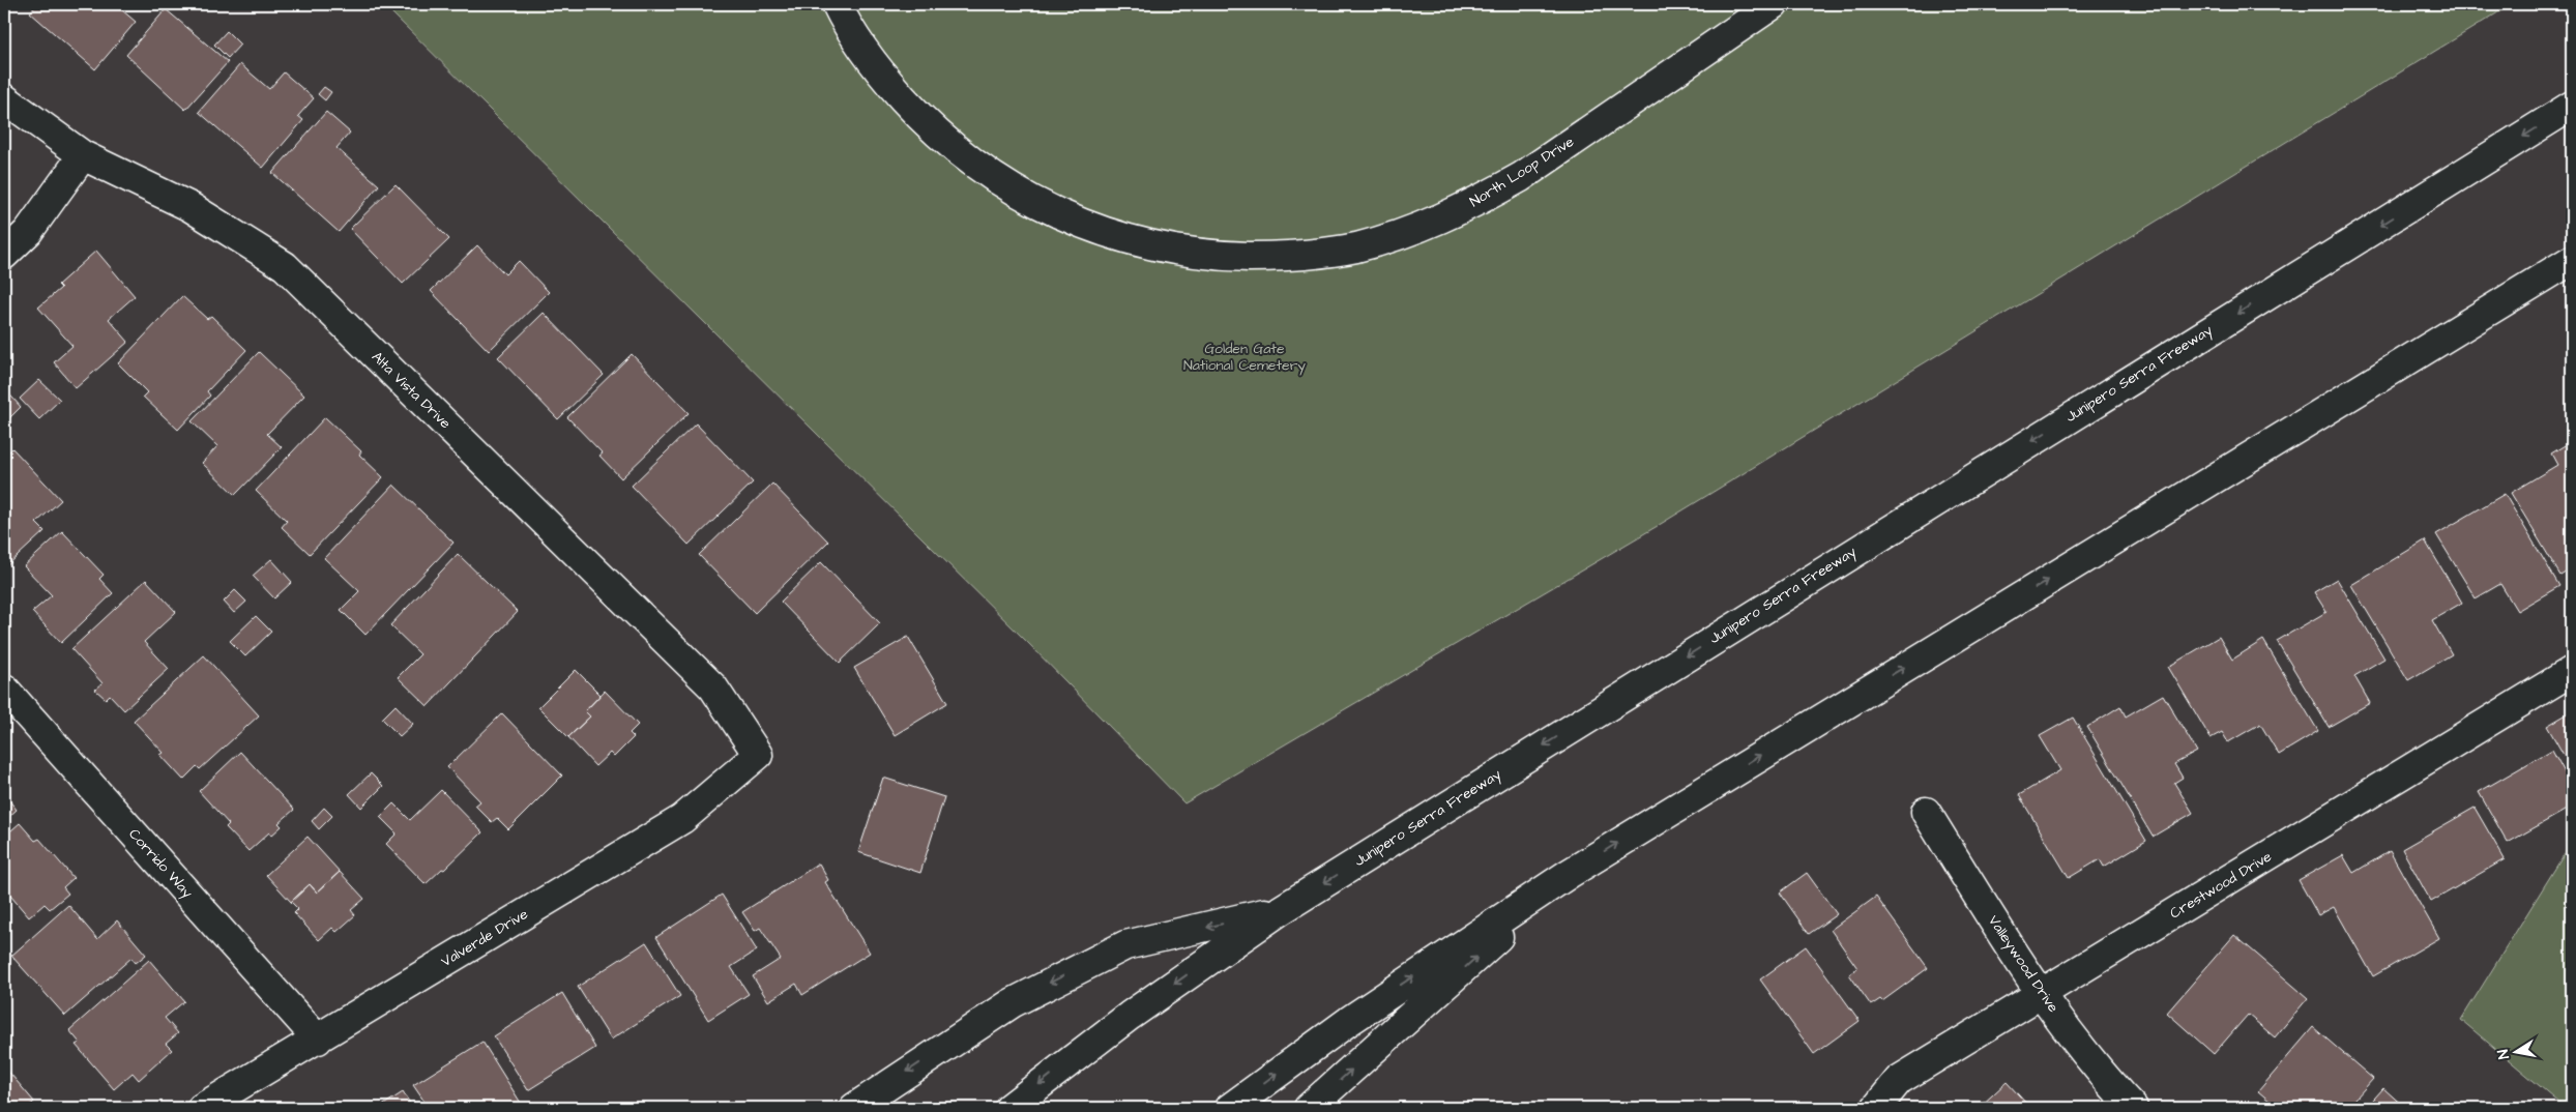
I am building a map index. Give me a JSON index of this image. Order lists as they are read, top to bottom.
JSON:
{
  "streets": {
    "main road": [
      "North Loop Drive",
      "Junipero Serra Freeway",
      "Alta Vista Drive",
      "Corrido Way",
      "Crestwood Drive",
      "Valverde Drive",
      "Valleywood Drive"
    ]
  },
  "crossings": [
    ["Alta Vista Drive", "Valverde Drive"],
    ["Corrido Way", "Valverde Drive"],
    ["Crestwood Drive", "Valleywood Drive"]
  ],
  "parks": ["Golden Gate National Cemetery"],
  "north": "left"
}
